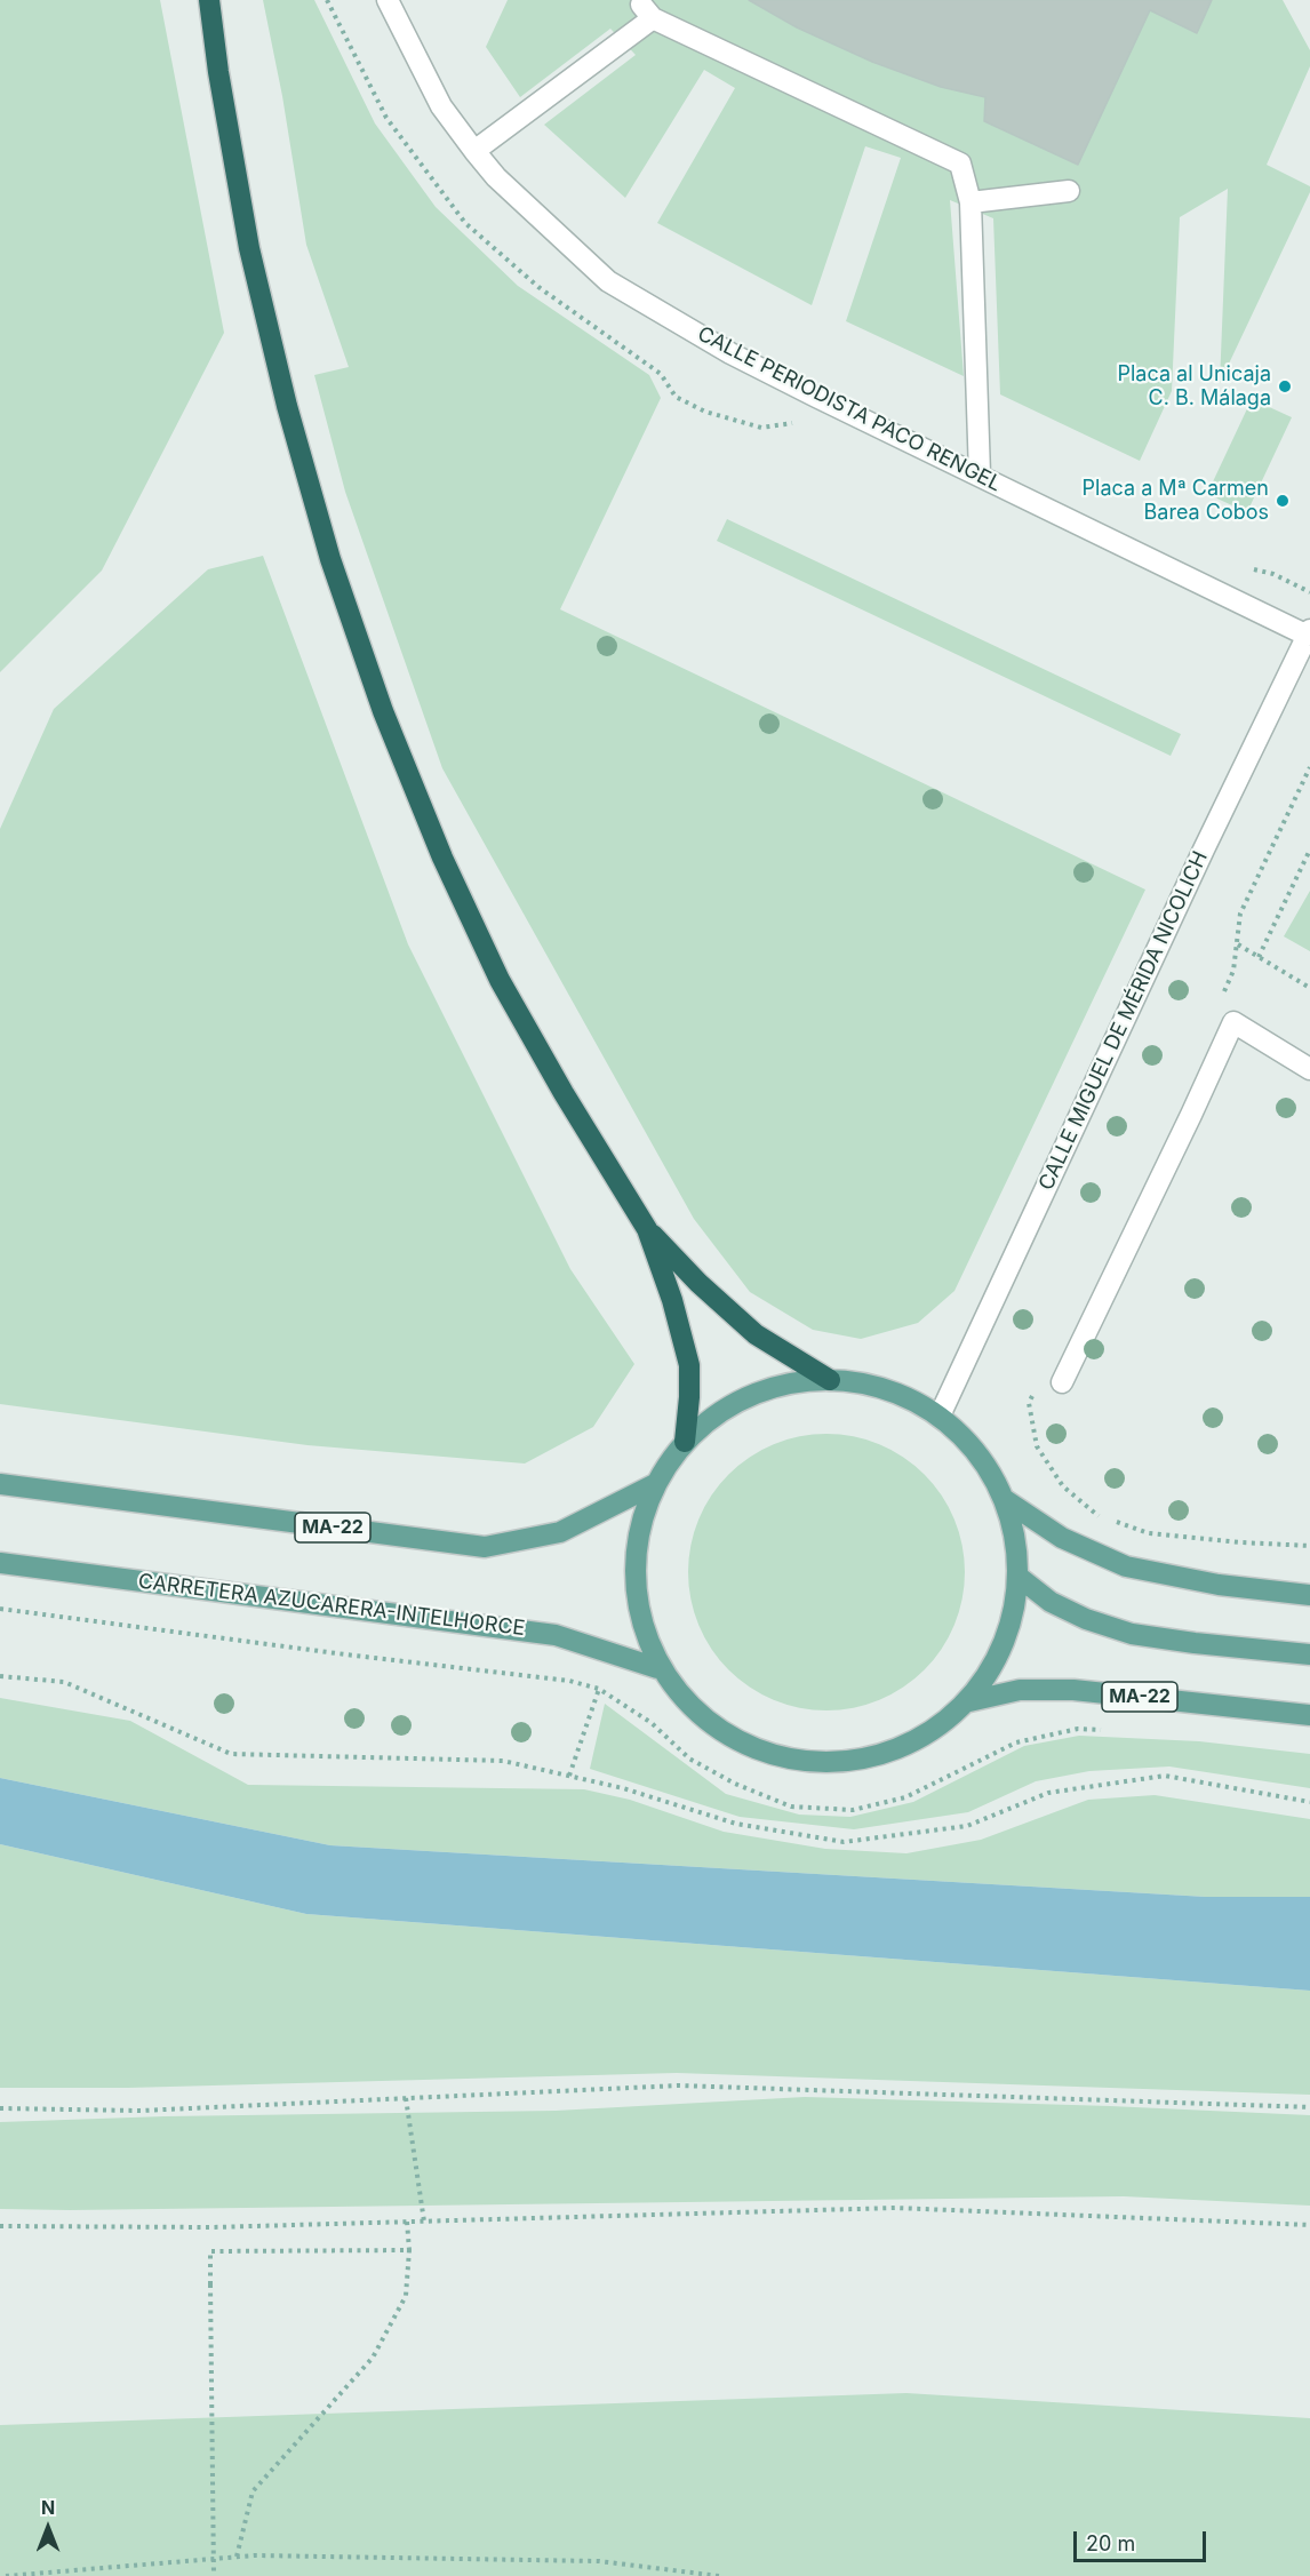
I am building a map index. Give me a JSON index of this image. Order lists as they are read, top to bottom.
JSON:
{
  "streets": {
    "main road": ["MA-22", "CARRETERA AZUCARERA-INTELHORCE"],
    "street": ["CALLE PERIODISTA PACO RENGEL", "CALLE MIGUEL DE MÉRIDA NICOLICH"]
  },
  "crossings": [
    ["CALLE PERIODISTA PACO RENGEL", "CALLE MIGUEL DE MÉRIDA NICOLICH"],
    ["CALLE MIGUEL DE MÉRIDA NICOLICH", "MA-22"],
    ["MA-22", "CARRETERA AZUCARERA-INTELHORCE"]
  ],
  "places": ["Placa al Unicaja C. B. Málaga", "Placa a Mª Carmen Barea Cobos"],
  "scale_bar": "20 m",
  "north": "top"
}
